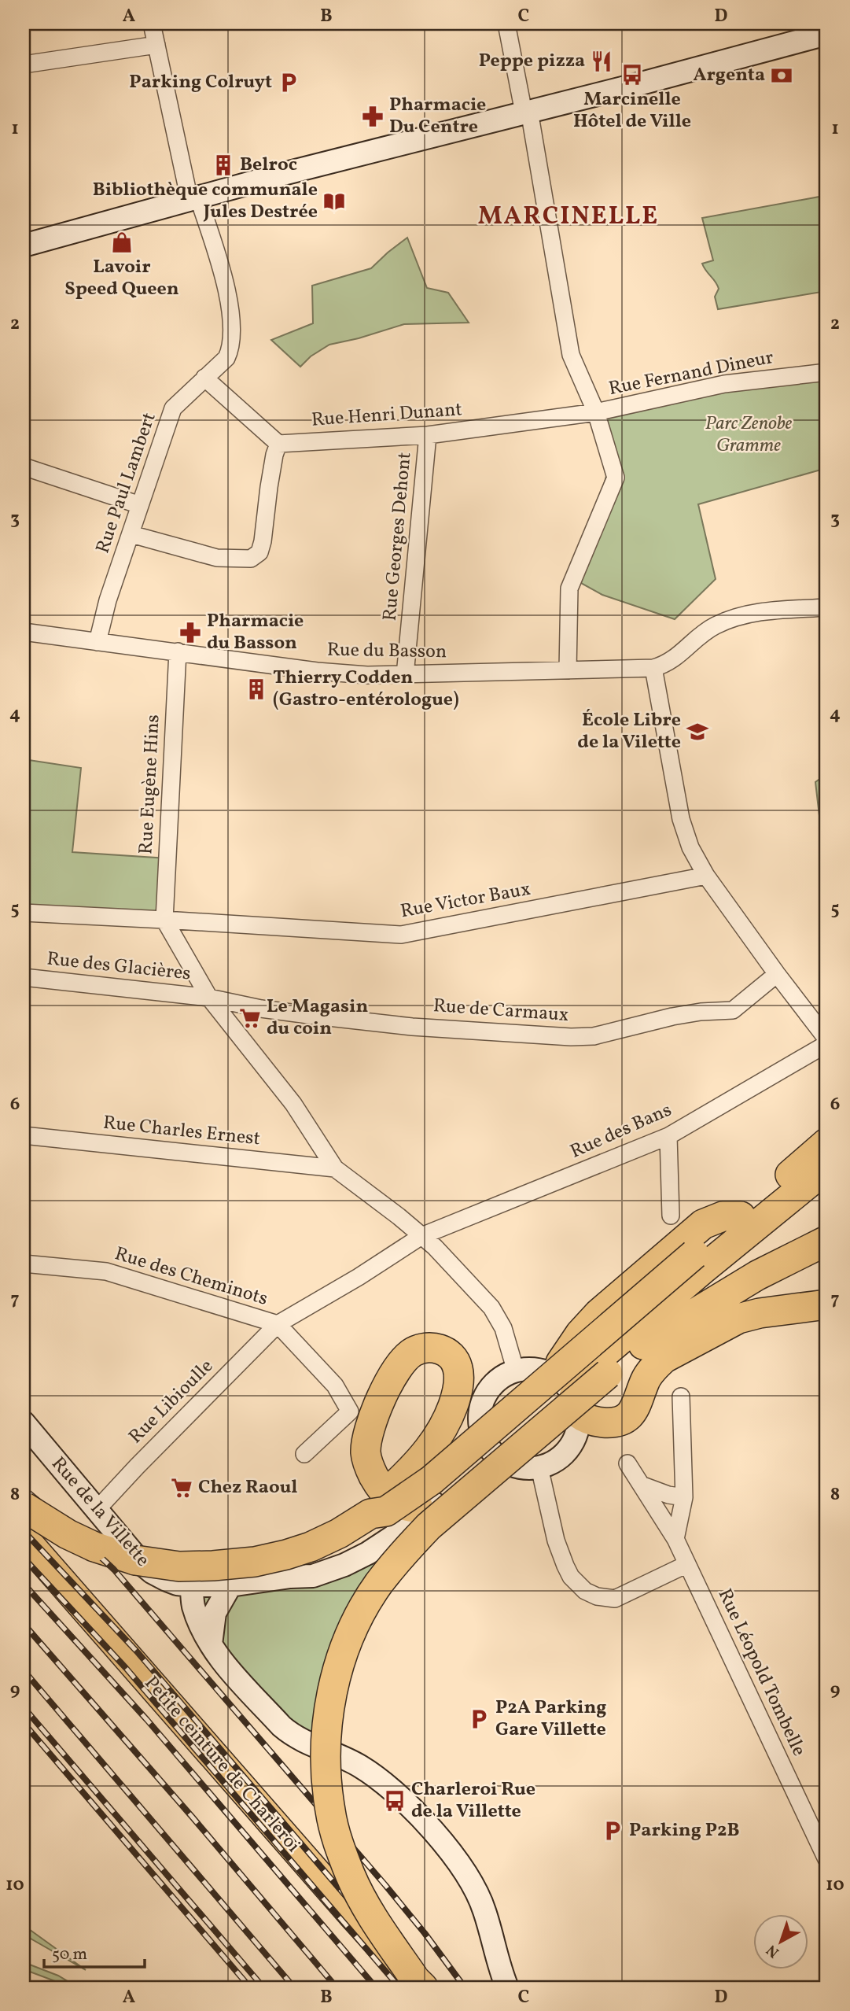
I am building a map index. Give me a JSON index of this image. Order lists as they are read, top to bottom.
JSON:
{
  "streets": {
    "highway": ["Petite ceinture de Charleroi"],
    "main road": ["Rue de la Villette"],
    "street": [
      "Rue Fernand Dineur",
      "Rue Henri Dunant",
      "Rue Paul Lambert",
      "Rue Georges Dehont",
      "Rue du Basson",
      "Rue Eugène Hins",
      "Rue Victor Baux",
      "Rue des Glacières",
      "Rue de Carmaux",
      "Rue Charles Ernest",
      "Rue des Bans",
      "Rue des Cheminots",
      "Rue Libioulle",
      "Rue Léopold Tombelle"
    ]
  },
  "crossings": [
    ["Rue Fernand Dineur", "Rue Henri Dunant"],
    ["Rue Henri Dunant", "Rue Georges Dehont"],
    ["Rue Paul Lambert", "Rue du Basson"],
    ["Rue Georges Dehont", "Rue du Basson"],
    ["Rue du Basson", "Rue Eugène Hins"],
    ["Rue Eugène Hins", "Rue Victor Baux"],
    ["Rue des Glacières", "Rue de Carmaux"],
    ["Rue des Bans", "Rue des Cheminots"],
    ["Rue des Cheminots", "Rue Libioulle"],
    ["Rue Libioulle", "Rue de la Villette"]
  ],
  "districts": ["MARCINELLE"],
  "parks": ["Parc Zenobe Gramme"],
  "places": {
    "restaurant": ["Peppe pizza"],
    "bus stop": ["Marcinelle Hôtel de Ville", "Charleroi Rue de la Villette"],
    "bank": ["Argenta"],
    "parking": ["Parking Colruyt", "P2A Parking Gare Villette", "Parking P2B"],
    "pharmacy": ["Pharmacie Du Centre", "Pharmacie du Basson"],
    "building": ["Belroc", "Thierry Codden (Gastro-entérologue)"],
    "library": ["Bibliothèque communale Jules Destrée"],
    "shop": ["Lavoir Speed Queen"],
    "school or university": ["École Libre de la Vilette"],
    "supermarket": ["Le Magasin du coin", "Chez Raoul"]
  },
  "scale_bar": "50 m",
  "north": "bottom left",
  "grid": {
    "columns": [
      "A",
      "B",
      "C",
      "D"
    ],
    "rows": [
      "1",
      "2",
      "3",
      "4",
      "5",
      "6",
      "7",
      "8",
      "9",
      "10"
    ]
  }
}
